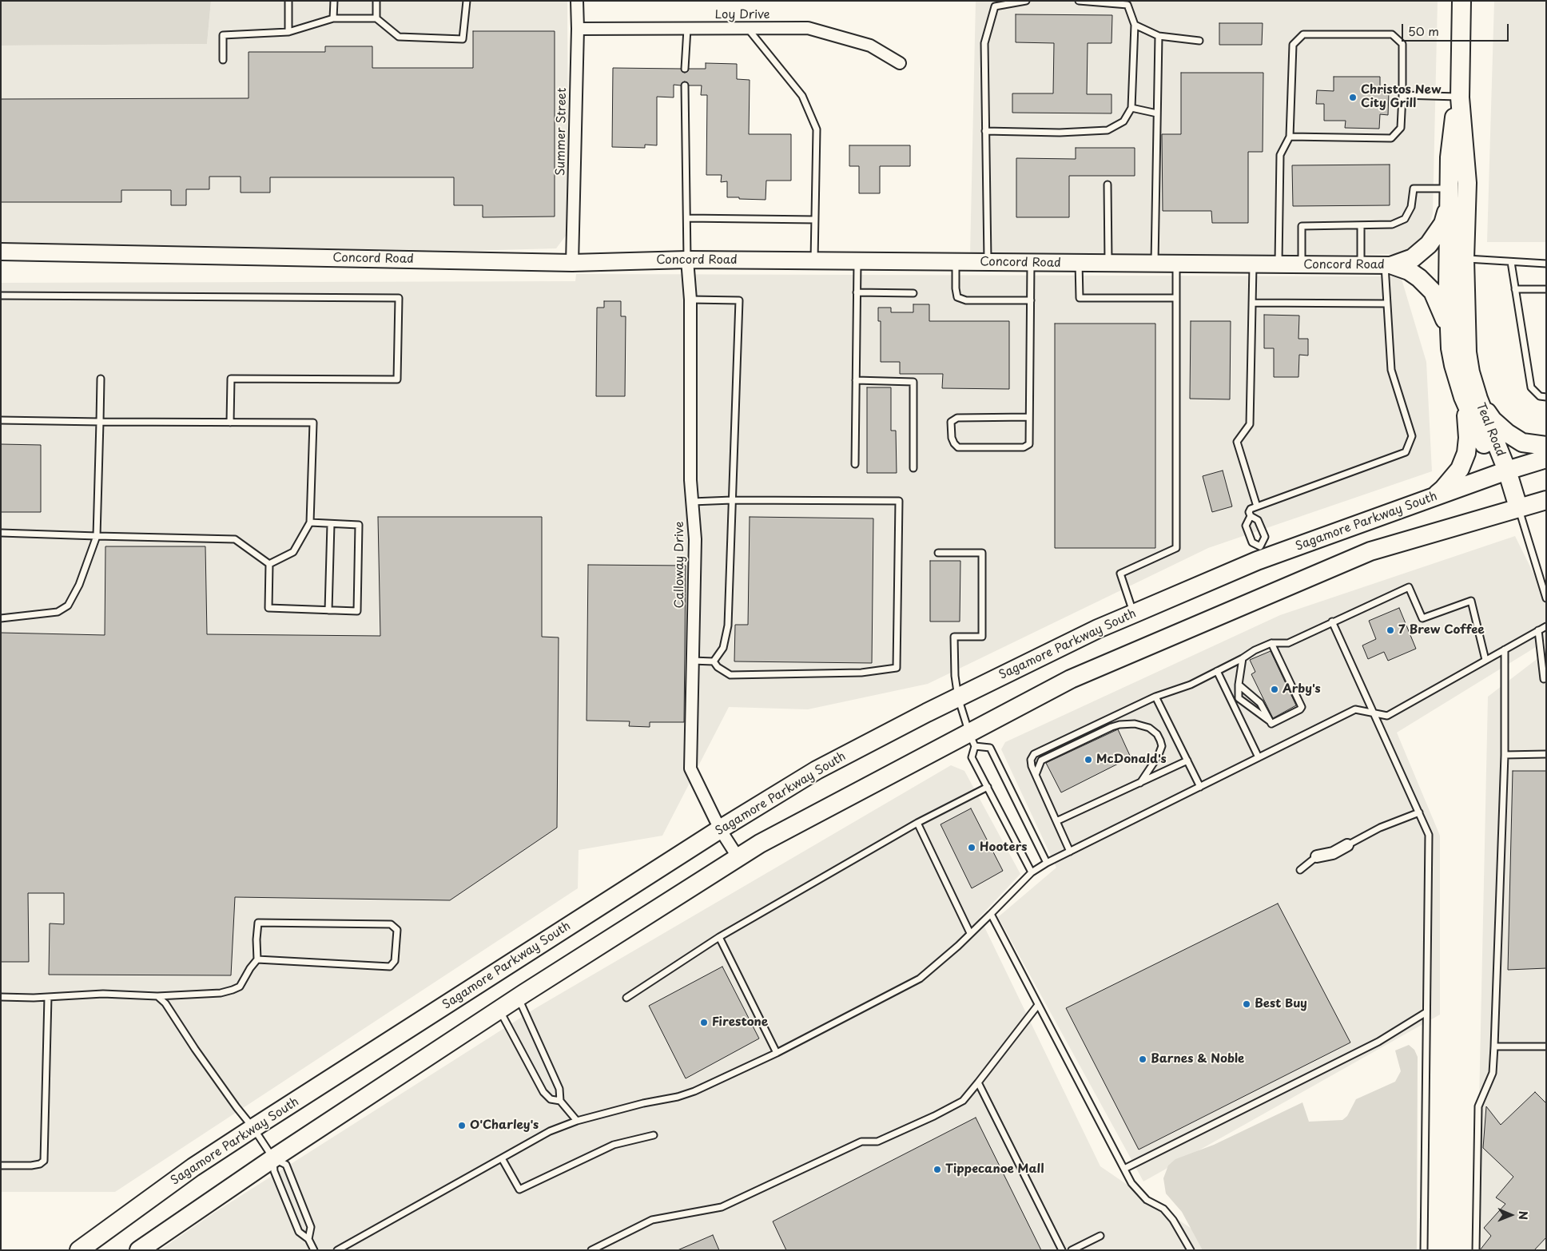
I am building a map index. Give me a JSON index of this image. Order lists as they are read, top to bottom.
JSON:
{
  "streets": {
    "main road": ["Teal Road", "Sagamore Parkway South"],
    "street": [
      "Loy Drive",
      "Summer Street",
      "Concord Road",
      "Calloway Drive"
    ]
  },
  "crossings": [
    ["Loy Drive", "Summer Street"],
    ["Summer Street", "Concord Road"],
    ["Concord Road", "Calloway Drive"],
    ["Teal Road", "Sagamore Parkway South"],
    ["Sagamore Parkway South", "Calloway Drive"]
  ],
  "places": [
    "Christos New City Grill",
    "7 Brew Coffee",
    "Arby's",
    "McDonald's",
    "Hooters",
    "Best Buy",
    "Firestone",
    "Barnes & Noble",
    "O'Charley's",
    "Tippecanoe Mall"
  ],
  "scale_bar": "50 m",
  "north": "right"
}
